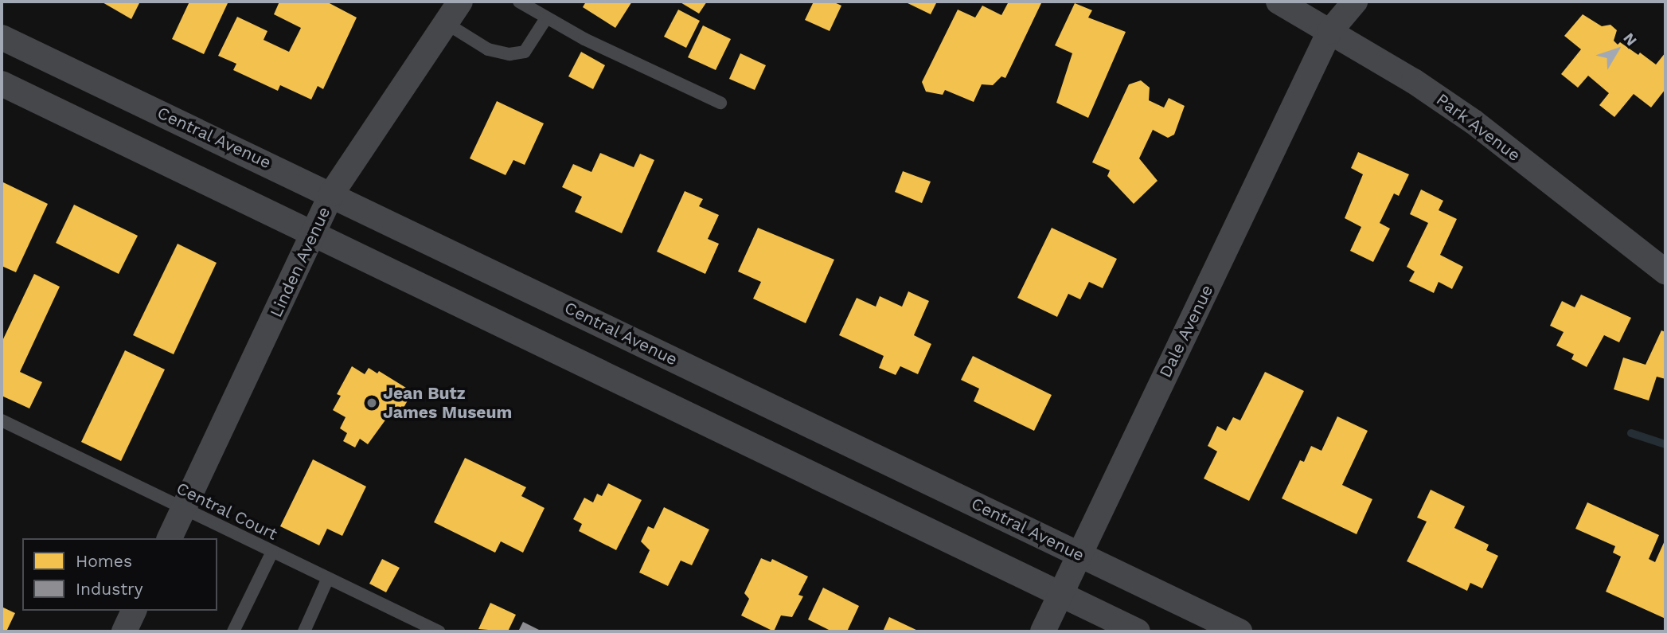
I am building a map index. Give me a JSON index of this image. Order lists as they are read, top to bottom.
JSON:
{
  "streets": {
    "street": [
      "Park Avenue",
      "Central Avenue",
      "Linden Avenue",
      "Dale Avenue"
    ],
    "lane": ["Central Court"]
  },
  "crossings": [
    ["Park Avenue", "Dale Avenue"],
    ["Central Avenue", "Linden Avenue"],
    ["Central Avenue", "Dale Avenue"],
    ["Linden Avenue", "Central Court"]
  ],
  "places": ["Jean Butz James Museum"],
  "legend": ["Homes", "Industry"],
  "north": "top right"
}
